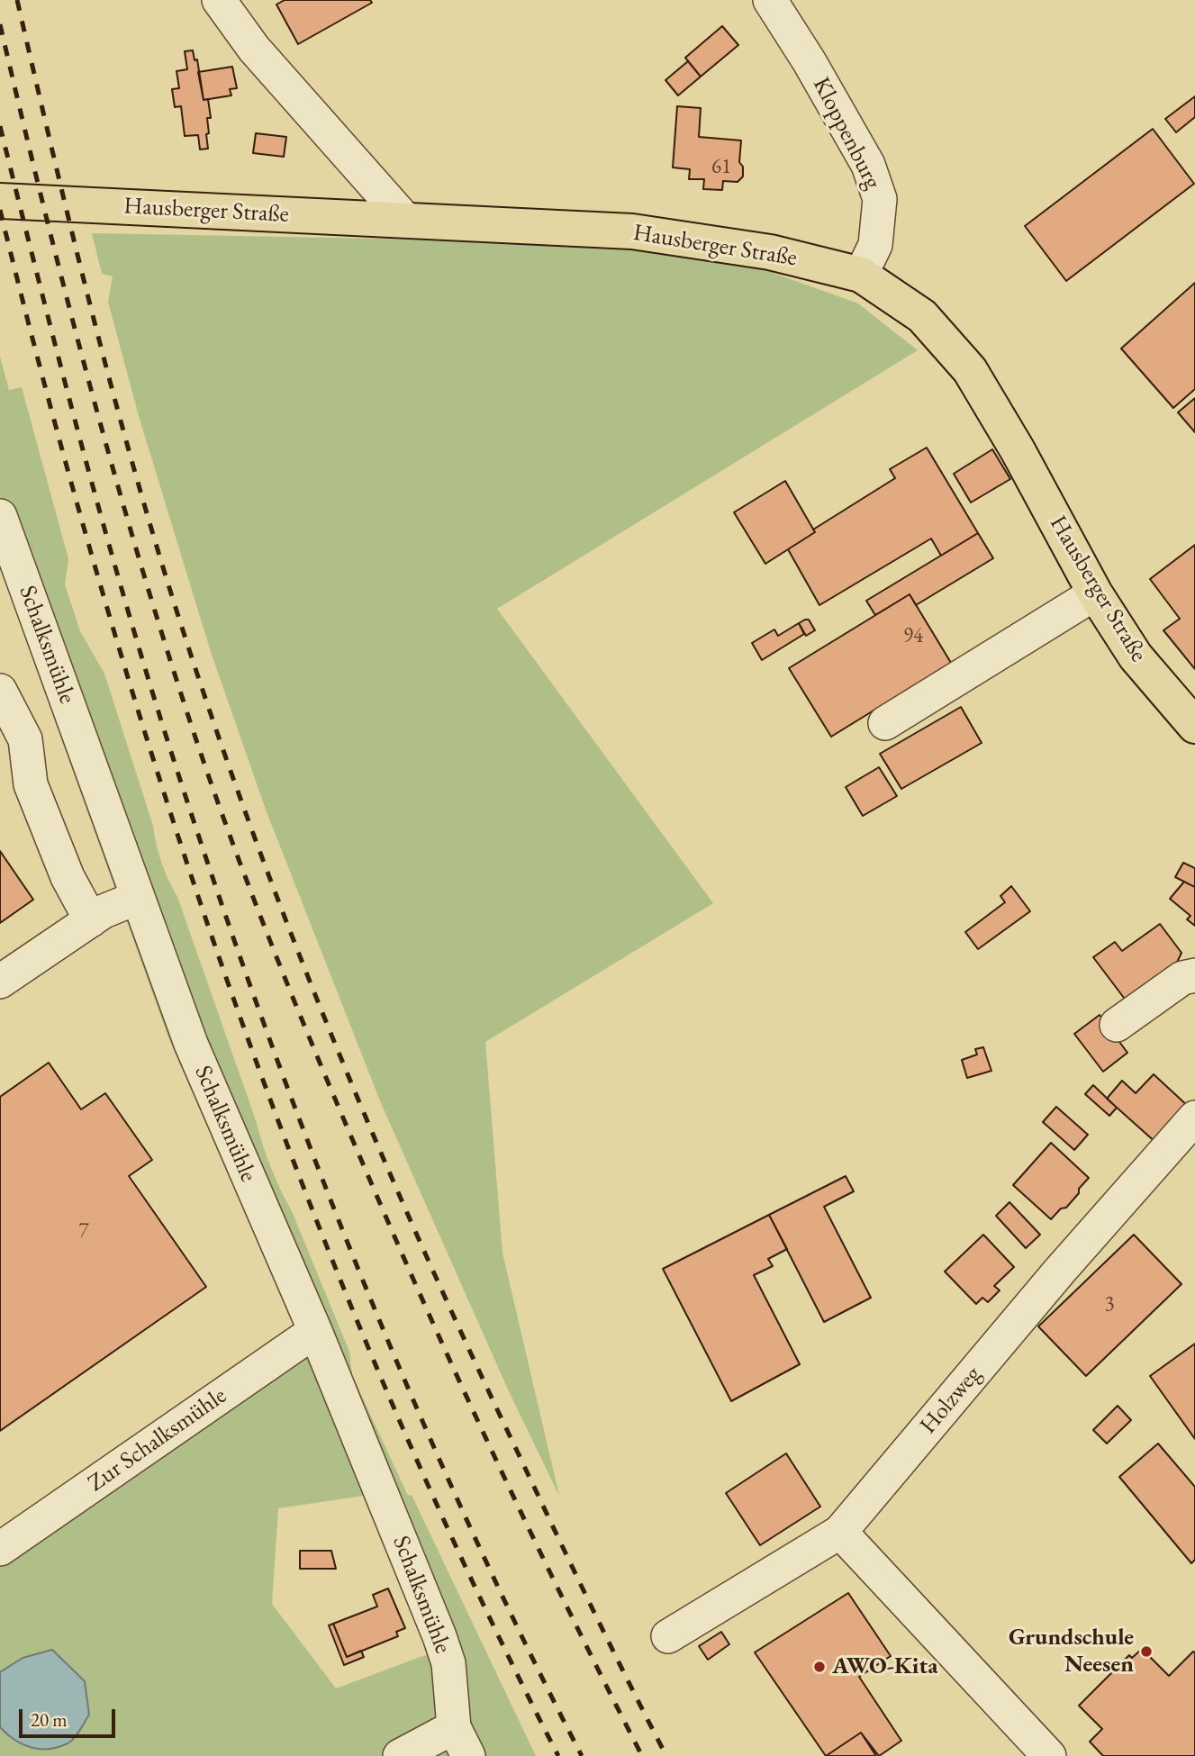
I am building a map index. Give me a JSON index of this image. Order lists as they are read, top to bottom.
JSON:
{
  "streets": {
    "main road": ["Hausberger Straße"],
    "street": [
      "Kloppenburg",
      "Schalksmühle",
      "Holzweg",
      "Zur Schalksmühle"
    ]
  },
  "crossings": [
    ["Kloppenburg", "Hausberger Straße"],
    ["Schalksmühle", "Zur Schalksmühle"]
  ],
  "places": ["Grundschule Neesen", "AWO-Kita"],
  "house_numbers": [
    "61",
    "94",
    "7",
    "3"
  ],
  "scale_bar": "20 m"
}
